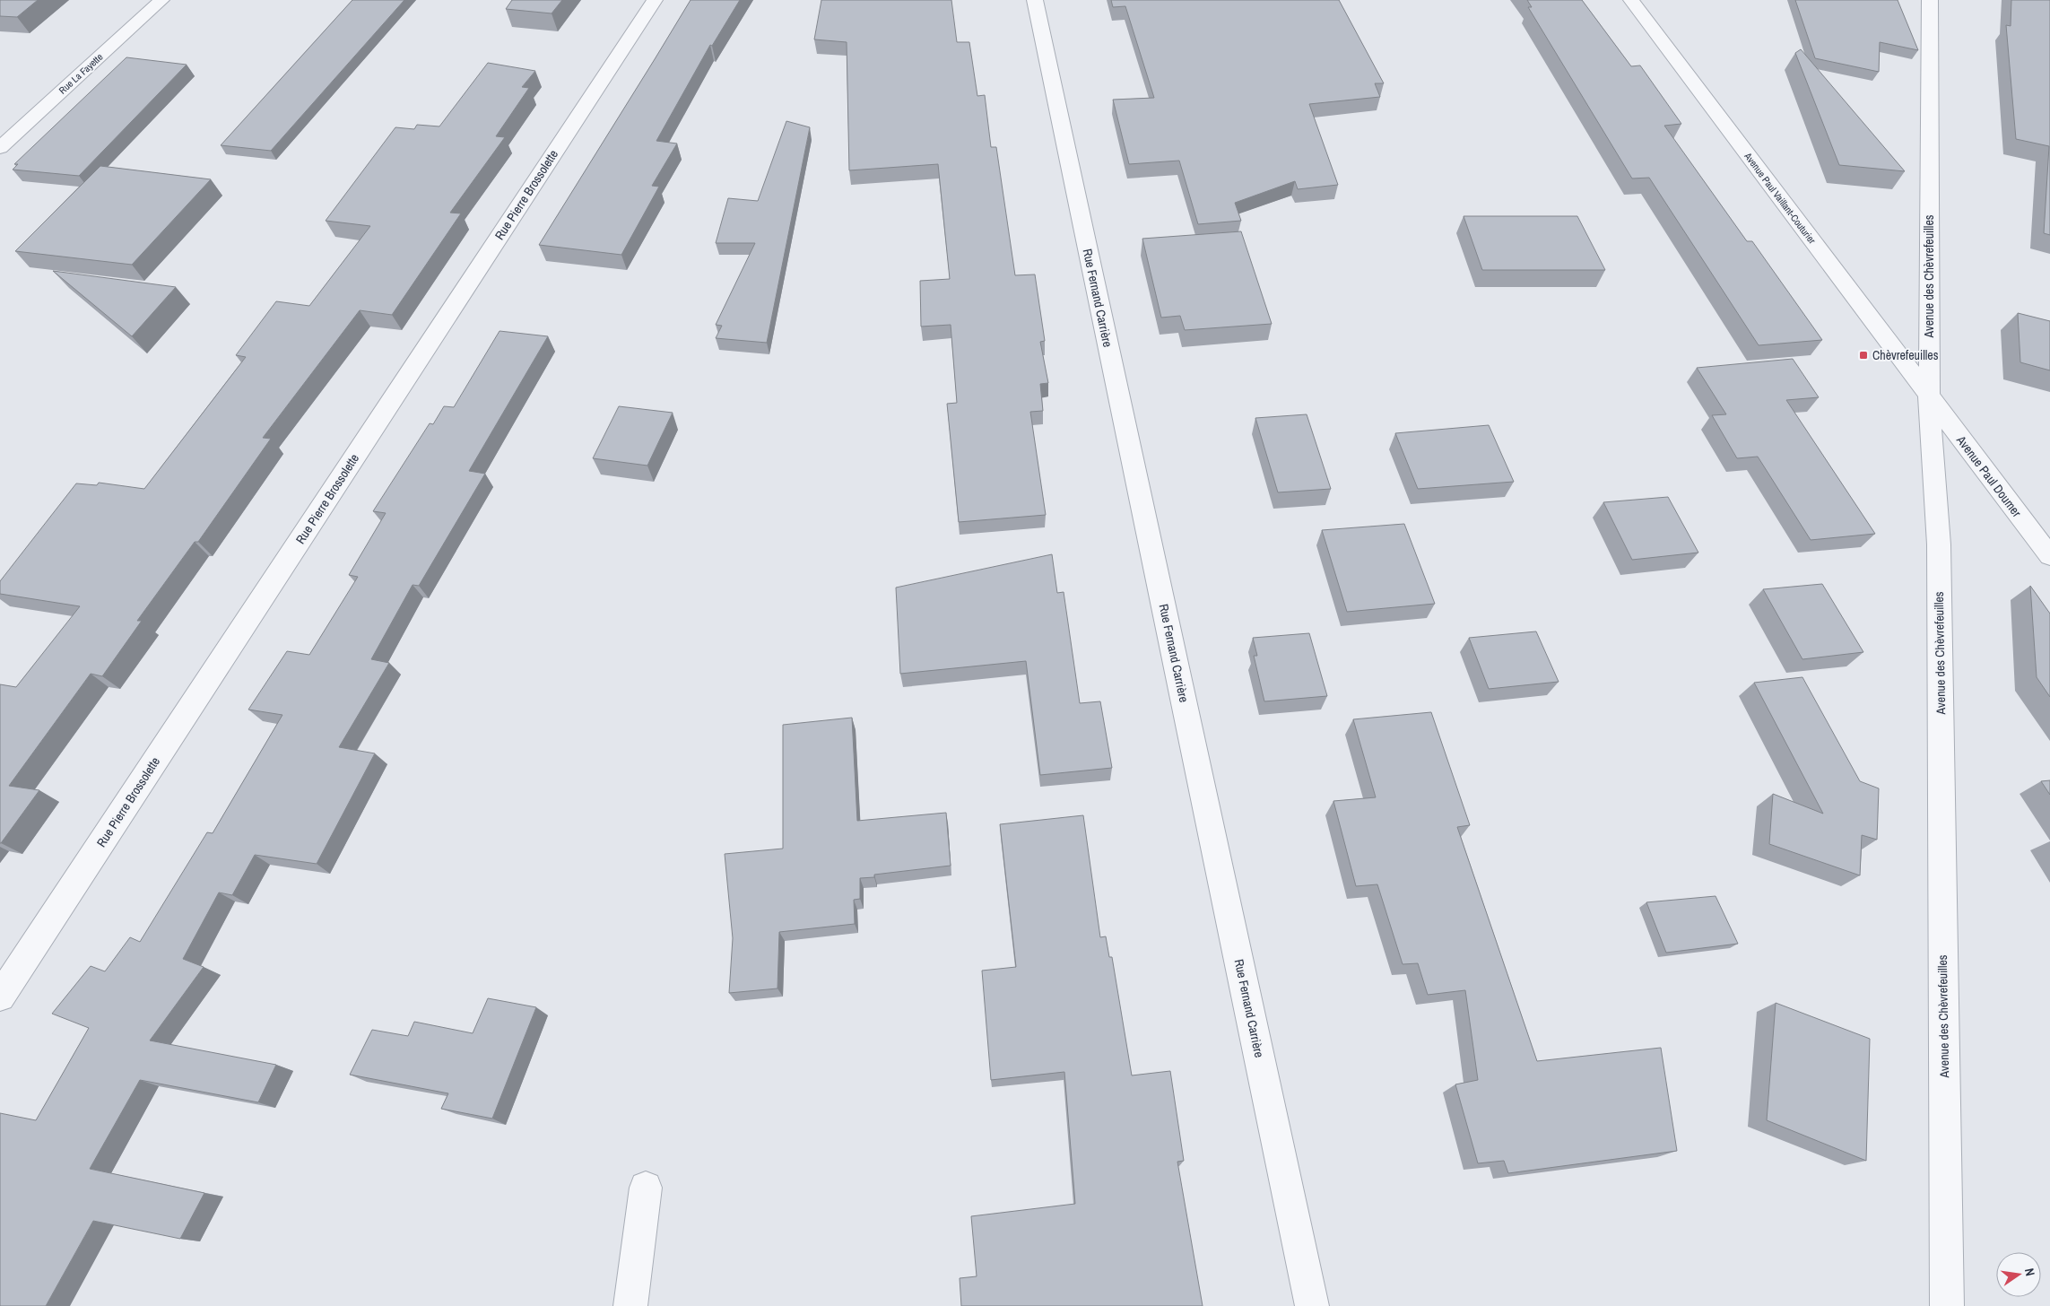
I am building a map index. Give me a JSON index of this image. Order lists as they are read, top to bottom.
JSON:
{
  "streets": {
    "street": [
      "Rue La Fayette",
      "Rue Pierre Brossolette",
      "Avenue Paul Vaillant-Couturier",
      "Avenue des Chèvrefeuilles",
      "Rue Fernand Carrière",
      "Avenue Paul Doumer"
    ]
  },
  "crossings": [
    ["Avenue Paul Vaillant-Couturier", "Avenue des Chèvrefeuilles"],
    ["Avenue Paul Vaillant-Couturier", "Avenue Paul Doumer"],
    ["Avenue des Chèvrefeuilles", "Avenue Paul Doumer"]
  ],
  "places": {
    "transit": ["Chèvrefeuilles"]
  },
  "north": "right"
}
